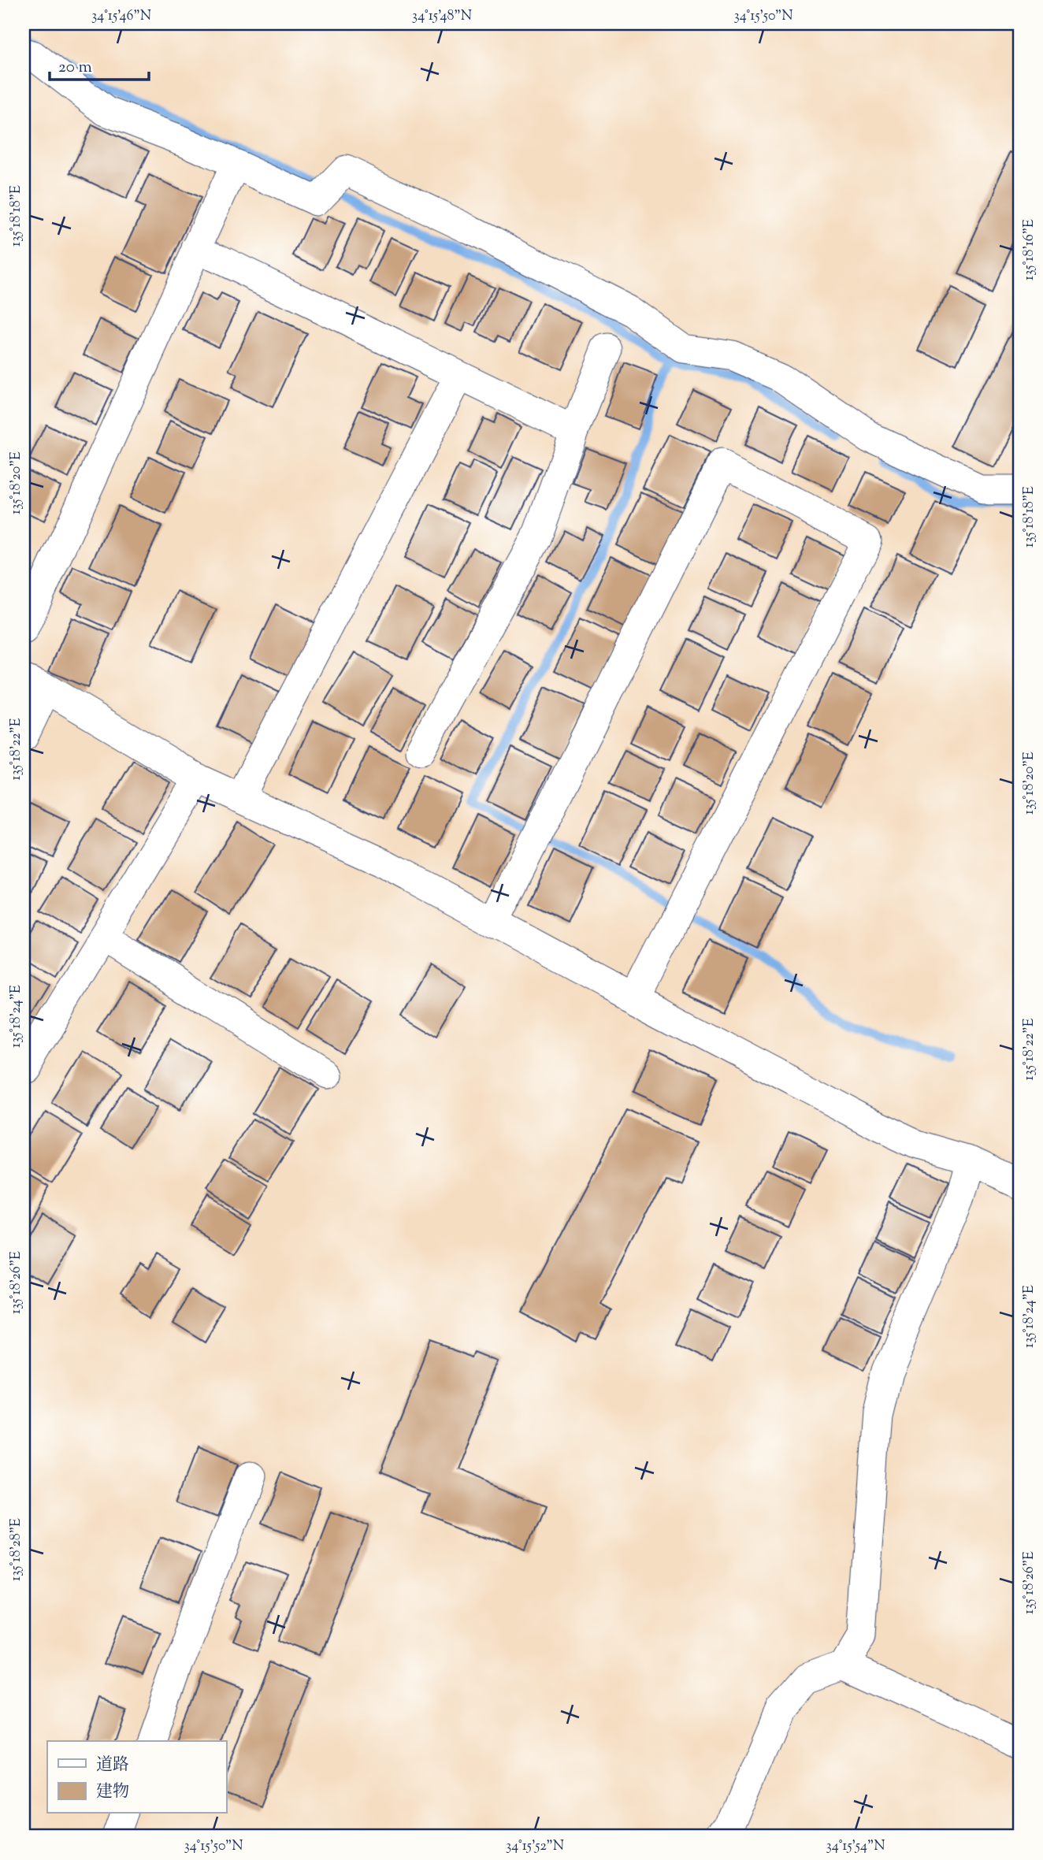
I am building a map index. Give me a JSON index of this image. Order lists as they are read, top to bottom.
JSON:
{
  "legend": ["道路", "建物"],
  "scale_bar": "20 m",
  "coordinates": [
    "34°15'46\"N",
    "34°15'48\"N",
    "34°15'50\"N",
    "135°18'18\"E",
    "135°18'16\"E",
    "135°18'20\"E",
    "135°18'22\"E",
    "135°18'24\"E",
    "135°18'26\"E",
    "135°18'28\"E",
    "34°15'52\"N",
    "34°15'54\"N"
  ]
}
